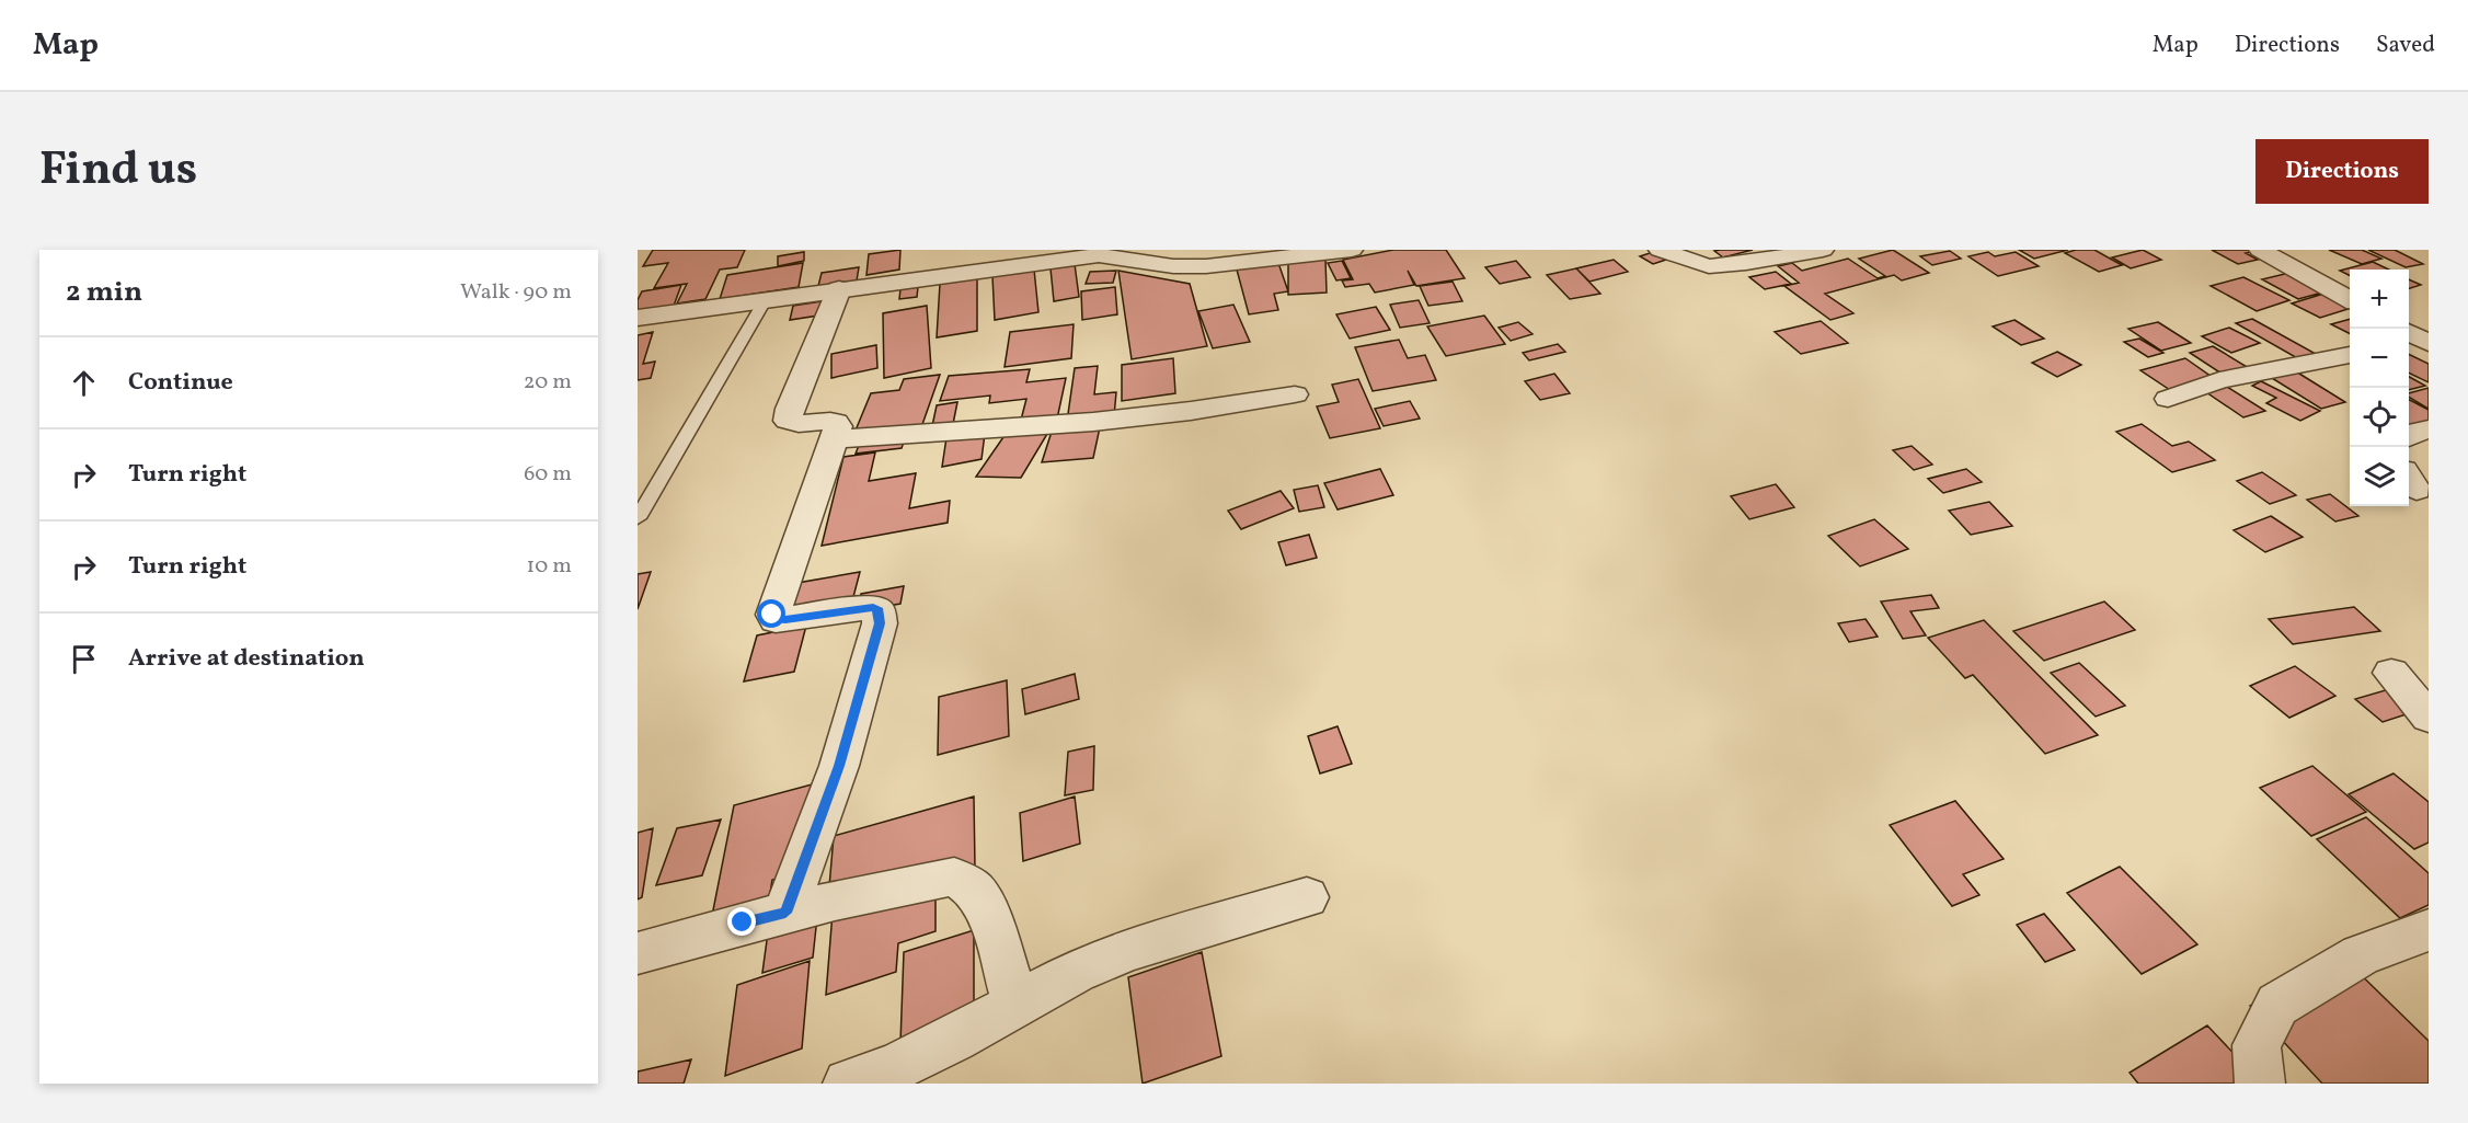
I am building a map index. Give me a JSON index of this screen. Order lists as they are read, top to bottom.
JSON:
{
  "page": {
    "header": "Map",
    "nav": ["Map", "Directions", "Saved"],
    "title": "Find us",
    "buttons": "Directions",
    "heading": ["2 min", "Walk · 90 m"],
    "map_buttons": ["+", "−"],
    "list": [
      ["Continue", "20 m"],
      ["Turn right", "60 m"],
      ["Turn right", "10 m"],
      "Arrive at destination"
    ]
  }
}
